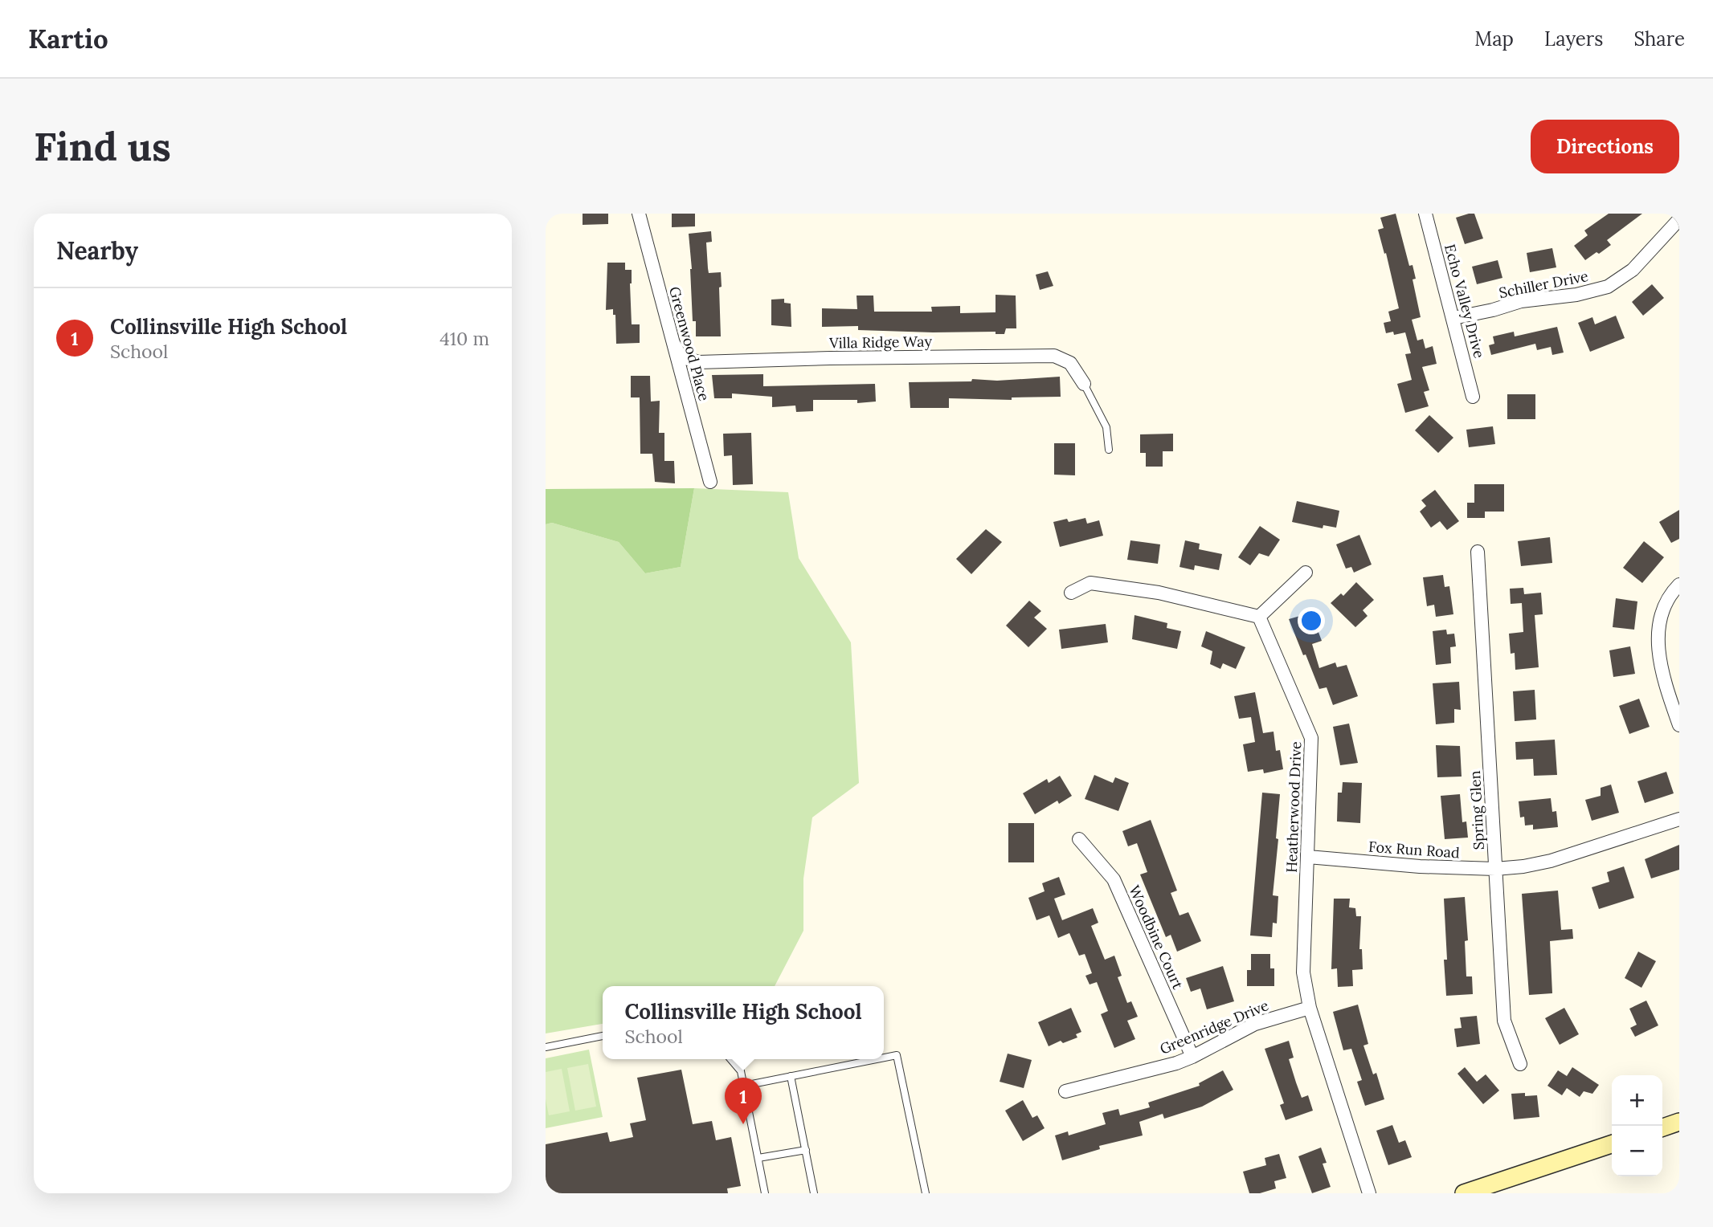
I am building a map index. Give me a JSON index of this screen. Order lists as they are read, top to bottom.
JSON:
{
  "streets": {
    "street": [
      "Schiller Drive",
      "Echo Valley Drive",
      "Villa Ridge Way",
      "Greenwood Place",
      "Heatherwood Drive",
      "Spring Glen",
      "Fox Run Road",
      "Woodbine Court",
      "Greenridge Drive"
    ]
  },
  "crossings": [
    ["Schiller Drive", "Echo Valley Drive"],
    ["Villa Ridge Way", "Greenwood Place"],
    ["Heatherwood Drive", "Fox Run Road"],
    ["Heatherwood Drive", "Greenridge Drive"],
    ["Spring Glen", "Fox Run Road"],
    ["Woodbine Court", "Greenridge Drive"]
  ],
  "page": {
    "header": "Kartio",
    "nav": ["Map", "Layers", "Share"],
    "buttons": "Directions",
    "title": "Find us",
    "heading": "Nearby",
    "list": [
      {
        "mark": "1",
        "name": "Collinsville High School",
        "note": "School",
        "value": "410 m"
      }
    ],
    "popup": ["Collinsville High School", "School"],
    "map_buttons": ["+", "−"],
    "pins": "1"
  }
}
